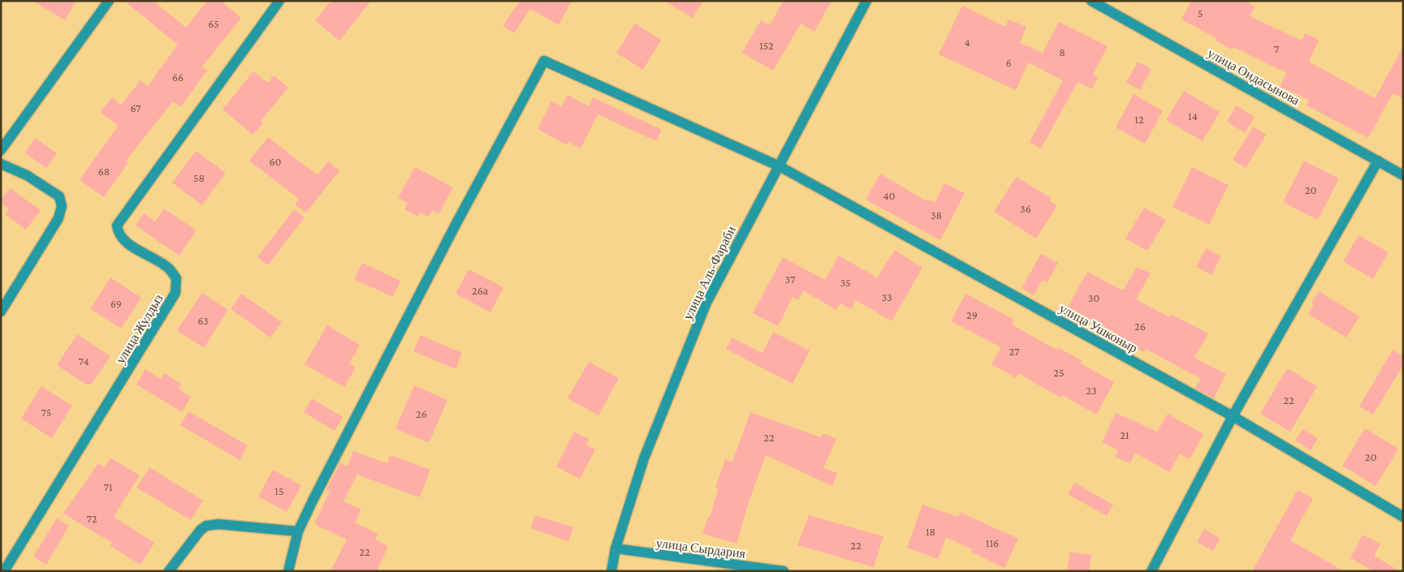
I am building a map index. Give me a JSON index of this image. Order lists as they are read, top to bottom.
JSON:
{
  "streets": {
    "street": [
      "улица Ондасынова",
      "улица Аль-Фараби",
      "улица Ушконыр",
      "улица Жулдыз",
      "улица Сырдария"
    ]
  },
  "crossings": [
    ["улица Аль-Фараби", "улица Ушконыр"],
    ["улица Аль-Фараби", "улица Сырдария"]
  ],
  "house_numbers": [
    "5",
    "65",
    "4",
    "152",
    "7",
    "8",
    "6",
    "66",
    "67",
    "14",
    "12",
    "60",
    "68",
    "58",
    "20",
    "40",
    "36",
    "38",
    "37",
    "35",
    "26а",
    "33",
    "30",
    "69",
    "29",
    "63",
    "26",
    "27",
    "74",
    "25",
    "23",
    "22",
    "75",
    "26",
    "21",
    "22",
    "20",
    "71",
    "15",
    "72",
    "18",
    "116",
    "22",
    "22"
  ]
}
